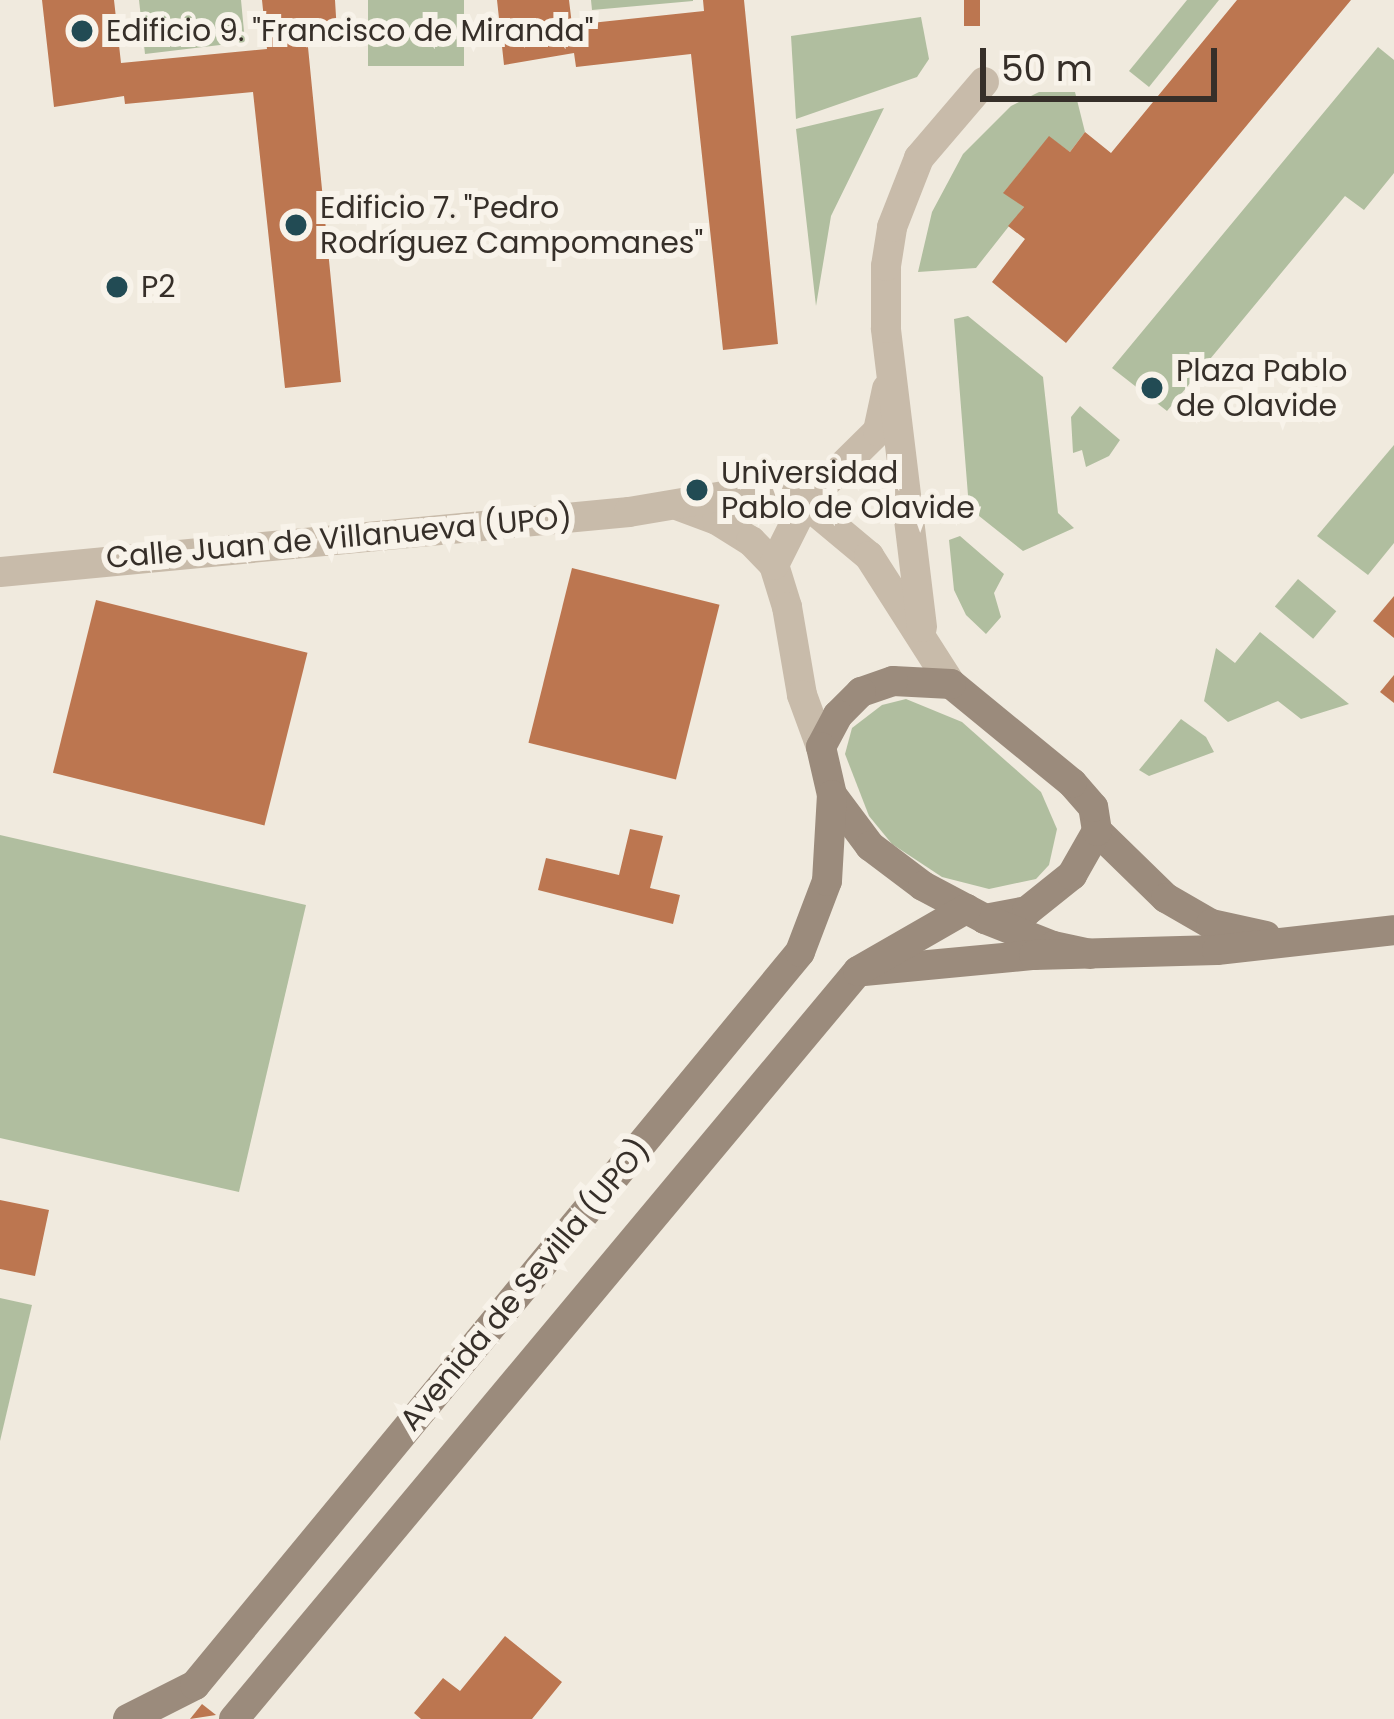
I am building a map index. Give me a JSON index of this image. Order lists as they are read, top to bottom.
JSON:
{
  "streets": {
    "street": ["Calle Juan de Villanueva (UPO)", "Avenida de Sevilla (UPO)"]
  },
  "places": [
    "Edificio 9. \"Francisco de Miranda\"",
    "Edificio 7. \"Pedro Rodríguez Campomanes\"",
    "P2",
    "Plaza Pablo de Olavide",
    "Universidad Pablo de Olavide"
  ],
  "scale_bar": "50 m"
}
